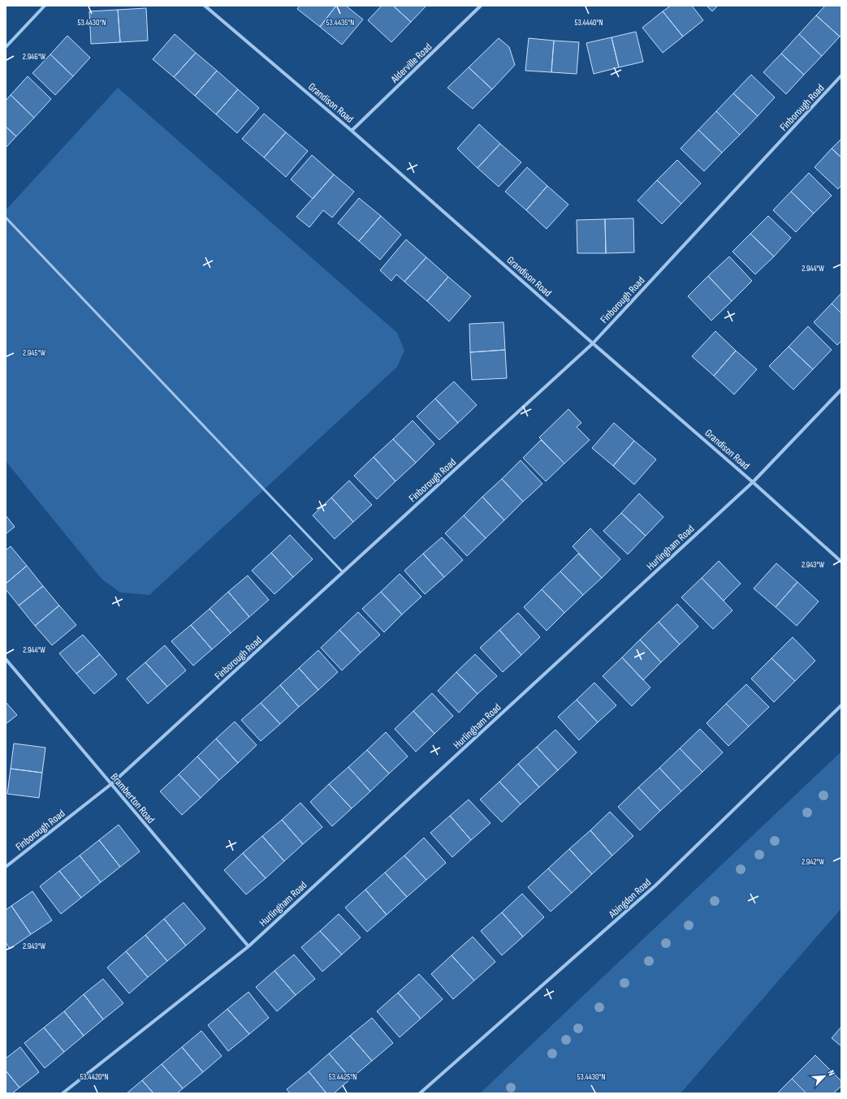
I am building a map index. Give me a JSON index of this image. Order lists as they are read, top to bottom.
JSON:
{
  "streets": {
    "street": [
      "Alderville Road",
      "Grandison Road",
      "Finborough Road",
      "Hurlingham Road",
      "Bramberton Road",
      "Abingdon Road"
    ]
  },
  "crossings": [
    ["Alderville Road", "Grandison Road"],
    ["Grandison Road", "Finborough Road"],
    ["Grandison Road", "Hurlingham Road"],
    ["Finborough Road", "Bramberton Road"],
    ["Hurlingham Road", "Bramberton Road"]
  ],
  "north": "top right",
  "coordinates": [
    "53.4430°N",
    "53.4435°N",
    "53.4440°N",
    "2.946°W",
    "2.944°W",
    "2.945°W",
    "2.943°W",
    "2.942°W",
    "53.4420°N",
    "53.4425°N"
  ]
}
